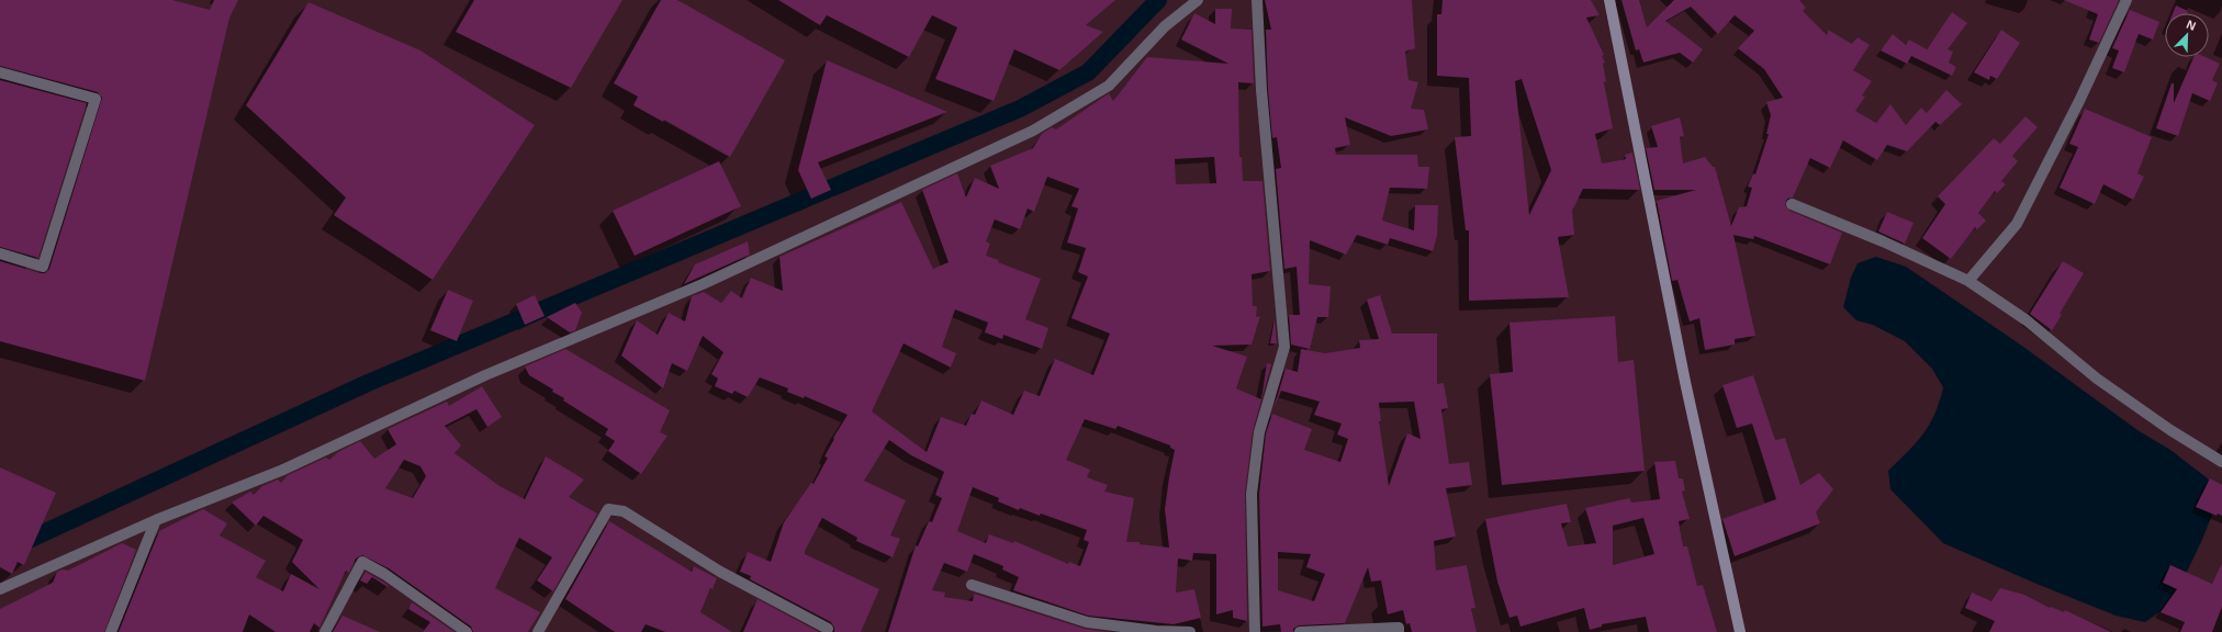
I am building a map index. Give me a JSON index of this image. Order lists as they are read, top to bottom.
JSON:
{
  "north": "top right"
}
